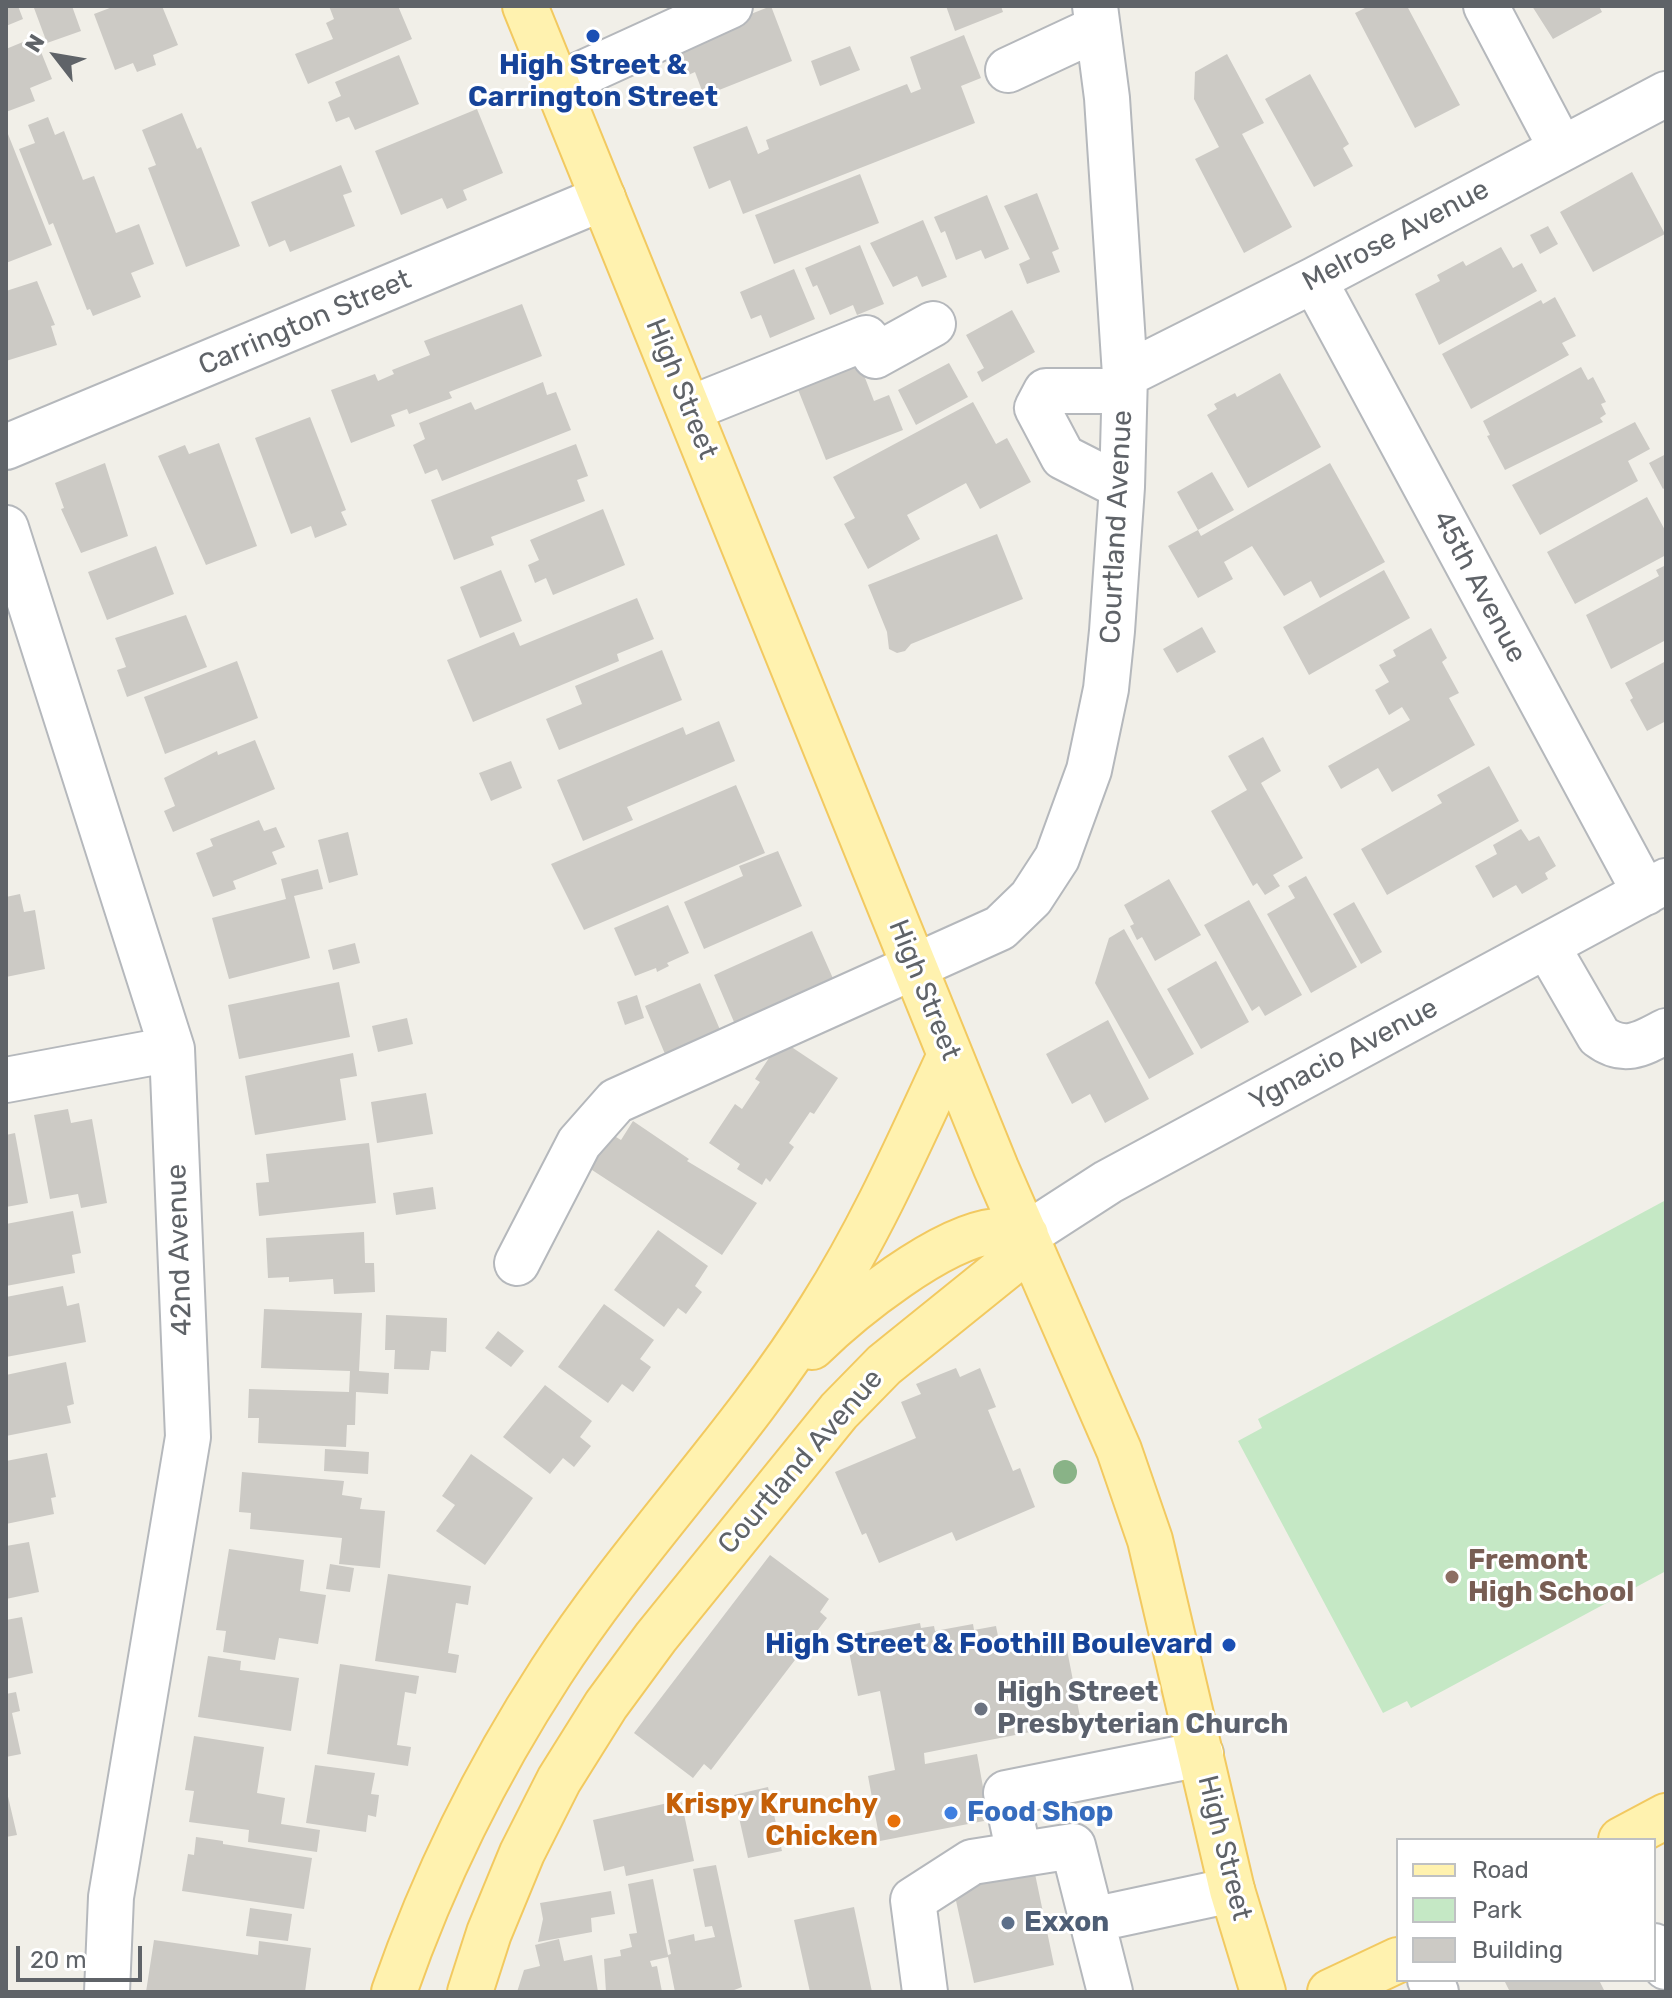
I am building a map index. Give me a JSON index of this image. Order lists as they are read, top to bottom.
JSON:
{
  "streets": {
    "main road": ["High Street", "Courtland Avenue"],
    "street": [
      "Melrose Avenue",
      "Carrington Street",
      "45th Avenue",
      "Ygnacio Avenue",
      "42nd Avenue"
    ]
  },
  "crossings": [
    ["Melrose Avenue", "Courtland Avenue"],
    ["Melrose Avenue", "45th Avenue"],
    ["Carrington Street", "High Street"],
    ["High Street", "Courtland Avenue"],
    ["High Street", "Ygnacio Avenue"],
    ["Courtland Avenue", "Ygnacio Avenue"],
    ["45th Avenue", "Ygnacio Avenue"]
  ],
  "places": [
    "High Street & Carrington Street",
    "Fremont High School",
    "High Street & Foothill Boulevard",
    "High Street Presbyterian Church",
    "Food Shop",
    "Krispy Krunchy Chicken",
    "Exxon"
  ],
  "legend": ["Road", "Park", "Building"],
  "scale_bar": "20 m",
  "north": "top left"
}
